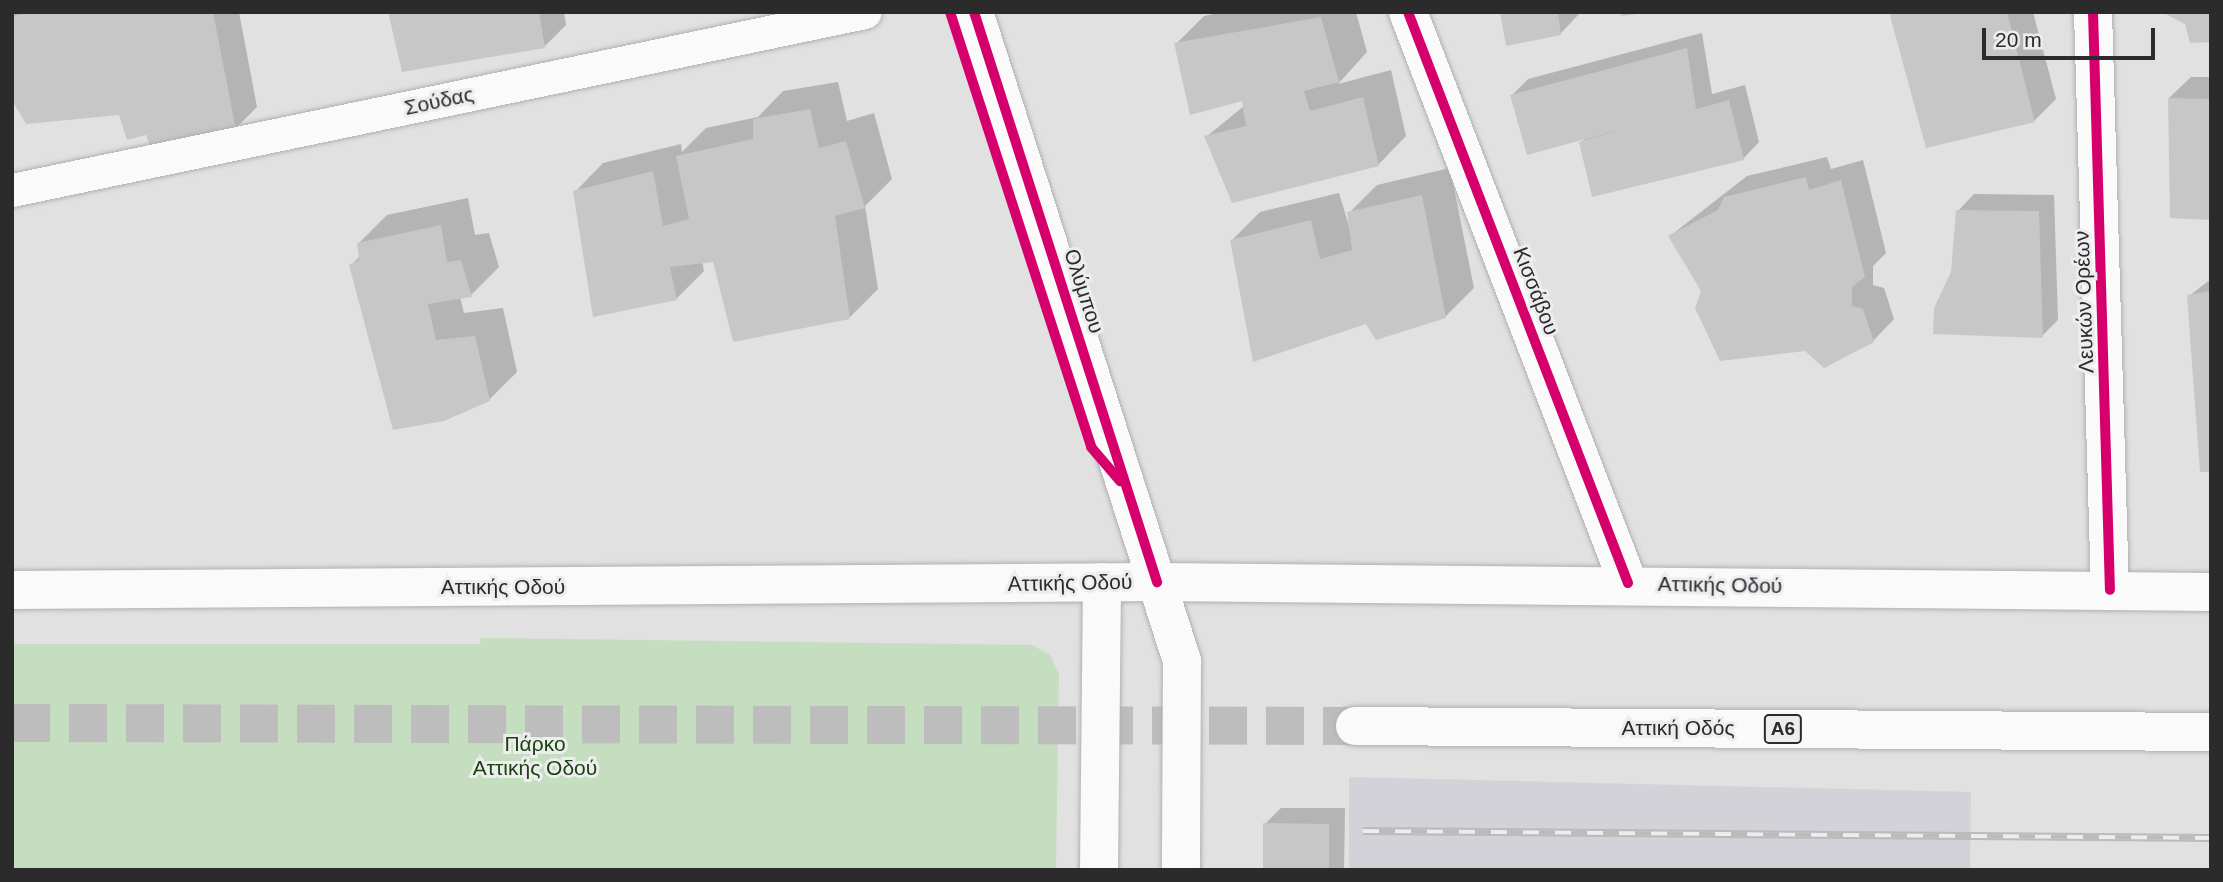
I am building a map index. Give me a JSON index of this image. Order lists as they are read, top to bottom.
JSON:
{
  "streets": {
    "main road": [
      "Ολύμπου",
      "Κισσάβου",
      "Λευκών Ορέων",
      "Αττικής Οδού",
      "Αττική Οδός",
      "Α6"
    ],
    "lane": ["Σούδας"]
  },
  "crossings": [
    ["Ολύμπου", "Αττικής Οδού"],
    ["Κισσάβου", "Αττικής Οδού"],
    ["Λευκών Ορέων", "Αττικής Οδού"]
  ],
  "parks": ["Πάρκο Αττικής Οδού"],
  "scale_bar": "20 m"
}
